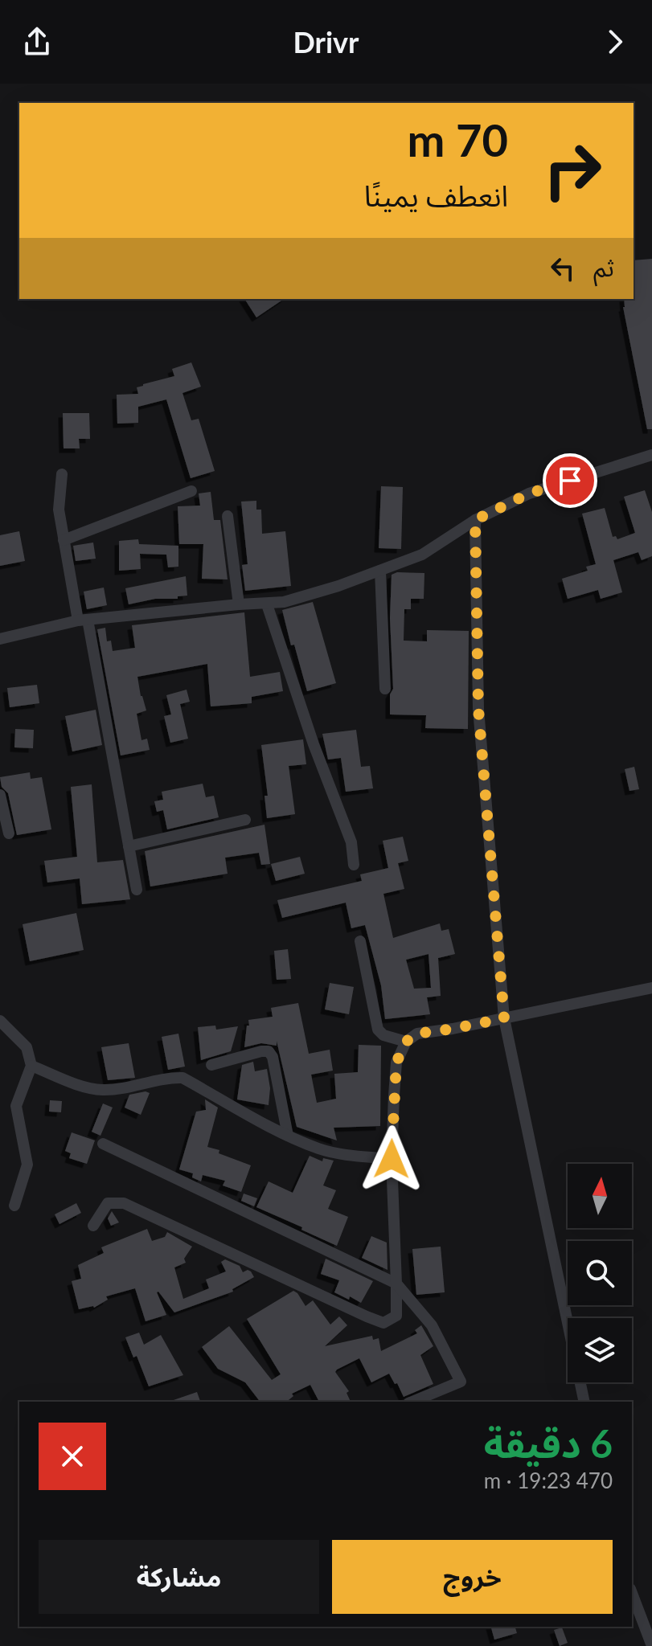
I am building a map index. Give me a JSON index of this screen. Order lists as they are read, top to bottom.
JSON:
{
  "north": "top",
  "page": {
    "header": "Drivr",
    "turn": ["70 m", "انعطف يمينًا"],
    "then": "ثم",
    "heading": ["6 دقيقة", "470 m · 19:23"],
    "buttons": ["خروج", "مشاركة"]
  }
}
